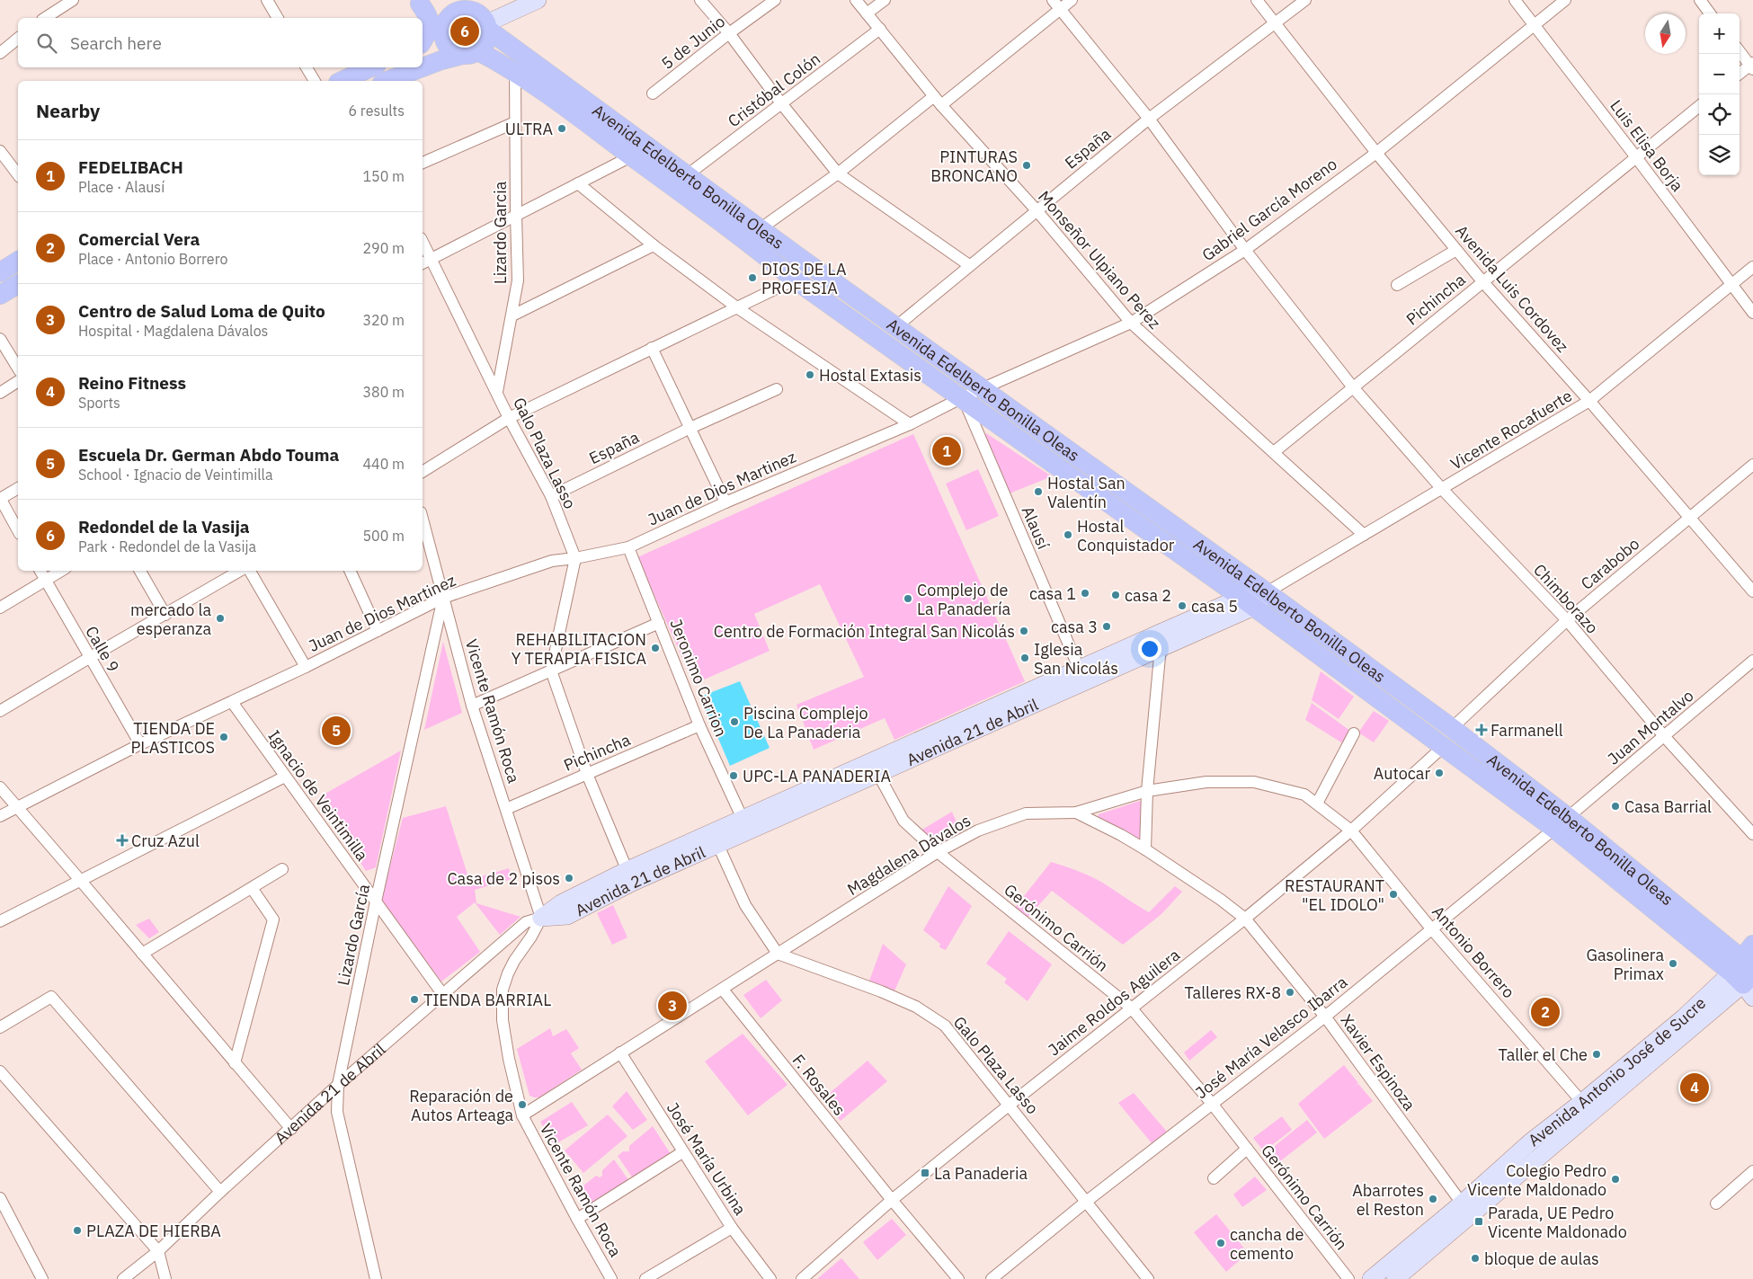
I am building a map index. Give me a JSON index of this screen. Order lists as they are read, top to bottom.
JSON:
{
  "streets": {
    "main road": ["Avenida Edelberto Bonilla Oleas", "Avenida 21 de Abril", "Avenida Antonio José de Sucre"],
    "street": [
      "5 de Junio",
      "Cristóbal Colón",
      "Luis Elisa Borja",
      "España",
      "Gabriel García Moreno",
      "Lizardo Garcia",
      "Monseñor Ulpiano Perez",
      "Avenida Luis Cordovez",
      "Pichincha",
      "Vicente Rocafuerte",
      "Galo Plaza Lasso",
      "Juan de Dios Martinez",
      "Alausí",
      "Carabobo",
      "Chimborazo",
      "Calle 9",
      "Jeronimo Carrion",
      "Vicente Ramón Roca",
      "Juan Montalvo",
      "Ignacio de Veintimilla",
      "Magdalena Dávalos",
      "Gerónimo Carrión",
      "Lizardo García",
      "Antonio Borrero",
      "Jaime Roldos Aguilera",
      "José María Velasco Ibarra",
      "Xavier Espinoza",
      "F. Rosales",
      "José María Urbina"
    ]
  },
  "crossings": [
    ["Cristóbal Colón", "Avenida Edelberto Bonilla Oleas"],
    ["Cristóbal Colón", "Monseñor Ulpiano Perez"],
    ["Luis Elisa Borja", "Gabriel García Moreno"],
    ["Luis Elisa Borja", "Pichincha"],
    ["Luis Elisa Borja", "Vicente Rocafuerte"],
    ["España", "Avenida Edelberto Bonilla Oleas"],
    ["España", "Monseñor Ulpiano Perez"],
    ["España", "Avenida Luis Cordovez"],
    ["España", "Galo Plaza Lasso"],
    ["España", "Chimborazo"],
    ["Avenida Edelberto Bonilla Oleas", "Gabriel García Moreno"],
    ["Avenida Edelberto Bonilla Oleas", "Lizardo Garcia"],
    ["Avenida Edelberto Bonilla Oleas", "Vicente Rocafuerte"],
    ["Avenida Edelberto Bonilla Oleas", "Juan de Dios Martinez"],
    ["Avenida Edelberto Bonilla Oleas", "Alausí"],
    ["Avenida Edelberto Bonilla Oleas", "Carabobo"],
    ["Avenida Edelberto Bonilla Oleas", "Juan Montalvo"],
    ["Avenida Edelberto Bonilla Oleas", "Avenida 21 de Abril"],
    ["Avenida Edelberto Bonilla Oleas", "Jaime Roldos Aguilera"],
    ["Avenida Edelberto Bonilla Oleas", "José María Velasco Ibarra"],
    ["Avenida Edelberto Bonilla Oleas", "Avenida Antonio José de Sucre"],
    ["Gabriel García Moreno", "Monseñor Ulpiano Perez"],
    ["Gabriel García Moreno", "Avenida Luis Cordovez"],
    ["Gabriel García Moreno", "Juan de Dios Martinez"],
    ["Gabriel García Moreno", "Alausí"],
    ["Gabriel García Moreno", "Chimborazo"],
    ["Lizardo Garcia", "Galo Plaza Lasso"],
    ["Monseñor Ulpiano Perez", "Pichincha"],
    ["Monseñor Ulpiano Perez", "Vicente Rocafuerte"],
    ["Avenida Luis Cordovez", "Pichincha"],
    ["Avenida Luis Cordovez", "Vicente Rocafuerte"],
    ["Avenida Luis Cordovez", "Carabobo"],
    ["Pichincha", "Chimborazo"],
    ["Pichincha", "Jeronimo Carrion"],
    ["Pichincha", "Vicente Ramón Roca"],
    ["Vicente Rocafuerte", "Chimborazo"],
    ["Galo Plaza Lasso", "Juan de Dios Martinez"],
    ["Galo Plaza Lasso", "Magdalena Dávalos"],
    ["Galo Plaza Lasso", "Jaime Roldos Aguilera"],
    ["Galo Plaza Lasso", "José María Velasco Ibarra"],
    ["Juan de Dios Martinez", "Alausí"],
    ["Juan de Dios Martinez", "Calle 9"],
    ["Juan de Dios Martinez", "Jeronimo Carrion"],
    ["Juan de Dios Martinez", "Vicente Ramón Roca"],
    ["Juan de Dios Martinez", "Ignacio de Veintimilla"],
    ["Juan de Dios Martinez", "Lizardo García"],
    ["Alausí", "Avenida 21 de Abril"],
    ["Carabobo", "Chimborazo"],
    ["Chimborazo", "Juan Montalvo"],
    ["Jeronimo Carrion", "Avenida 21 de Abril"],
    ["Vicente Ramón Roca", "Avenida 21 de Abril"],
    ["Vicente Ramón Roca", "Magdalena Dávalos"],
    ["Vicente Ramón Roca", "Lizardo García"],
    ["Juan Montalvo", "José María Velasco Ibarra"],
    ["Avenida 21 de Abril", "Ignacio de Veintimilla"],
    ["Avenida 21 de Abril", "Gerónimo Carrión"],
    ["Avenida 21 de Abril", "Lizardo García"],
    ["Ignacio de Veintimilla", "Lizardo García"],
    ["Magdalena Dávalos", "Gerónimo Carrión"],
    ["Magdalena Dávalos", "Antonio Borrero"],
    ["Magdalena Dávalos", "Jaime Roldos Aguilera"],
    ["Magdalena Dávalos", "Xavier Espinoza"],
    ["Magdalena Dávalos", "F. Rosales"],
    ["Magdalena Dávalos", "José María Urbina"],
    ["Gerónimo Carrión", "Jaime Roldos Aguilera"],
    ["Gerónimo Carrión", "José María Velasco Ibarra"],
    ["Antonio Borrero", "Jaime Roldos Aguilera"],
    ["Antonio Borrero", "José María Velasco Ibarra"],
    ["Antonio Borrero", "Avenida Antonio José de Sucre"],
    ["Jaime Roldos Aguilera", "Xavier Espinoza"],
    ["Jaime Roldos Aguilera", "F. Rosales"],
    ["José María Velasco Ibarra", "Xavier Espinoza"],
    ["Xavier Espinoza", "Avenida Antonio José de Sucre"]
  ],
  "places": {
    "other": [
      "ULTRA",
      "PINTURAS BRONCANO",
      "DIOS DE LA PROFESIA",
      "Hostal Extasis",
      "Hostal San Valentín",
      "Hostal Conquistador",
      "casa 1",
      "casa 2",
      "Complejo de La Panadería",
      "casa 5",
      "mercado la esperanza",
      "casa 3",
      "Centro de Formación Integral San Nicolás",
      "REHABILITACION Y TERAPIA FISICA",
      "Iglesia San Nicolás",
      "Piscina Complejo De La Panaderia",
      "TIENDA DE PLASTICOS",
      "Autocar",
      "UPC-LA PANADERIA",
      "Casa Barrial",
      "Casa de 2 pisos",
      "RESTAURANT \"EL IDOLO\"",
      "Gasolinera Primax",
      "Talleres RX-8",
      "TIENDA BARRIAL",
      "Taller el Che",
      "Reparación de Autos Arteaga",
      "Colegio Pedro Vicente Maldonado",
      "Abarrotes el Reston",
      "PLAZA DE HIERBA",
      "cancha de cemento",
      "bloque de aulas"
    ],
    "health": ["Farmanell", "Cruz Azul"],
    "transit": ["La Panaderia", "Parada, UE Pedro Vicente Maldonado"]
  },
  "north": "bottom",
  "page": {
    "map_buttons": ["+", "−"],
    "pins": [
      "6",
      "1",
      "5",
      "3",
      "2",
      "4"
    ],
    "search": "Search here",
    "heading": ["Nearby", "6 results"],
    "list": [
      {
        "mark": "1",
        "name": "FEDELIBACH",
        "note": "Place · Alausí",
        "value": "150 m"
      },
      {
        "mark": "2",
        "name": "Comercial Vera",
        "note": "Place · Antonio Borrero",
        "value": "290 m"
      },
      {
        "mark": "3",
        "name": "Centro de Salud Loma de Quito",
        "note": "Hospital · Magdalena Dávalos",
        "value": "320 m"
      },
      {
        "mark": "4",
        "name": "Reino Fitness",
        "note": "Sports",
        "value": "380 m"
      },
      {
        "mark": "5",
        "name": "Escuela Dr. German Abdo Touma",
        "note": "School · Ignacio de Veintimilla",
        "value": "440 m"
      },
      {
        "mark": "6",
        "name": "Redondel de la Vasija",
        "note": "Park · Redondel de la Vasija",
        "value": "500 m"
      }
    ]
  }
}
